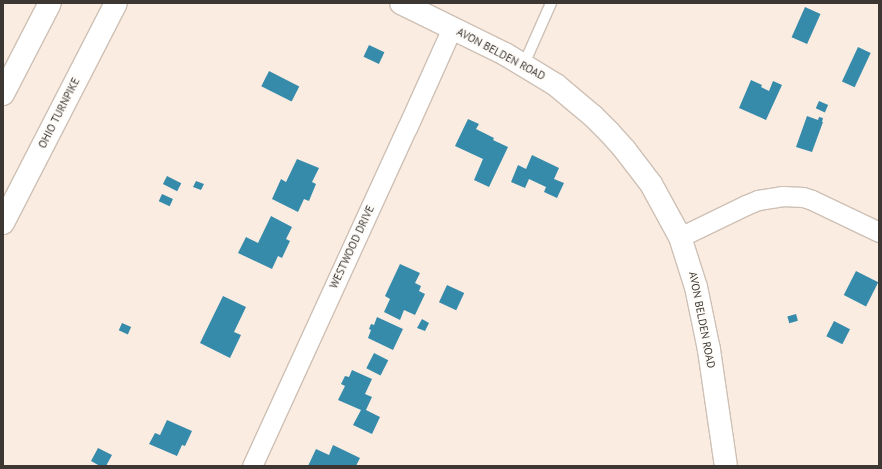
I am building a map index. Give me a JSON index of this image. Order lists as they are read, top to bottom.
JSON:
{
  "streets": {
    "main road": ["AVON BELDEN ROAD", "OHIO TURNPIKE"],
    "street": ["WESTWOOD DRIVE"]
  },
  "crossings": [
    ["AVON BELDEN ROAD", "WESTWOOD DRIVE"]
  ]
}
